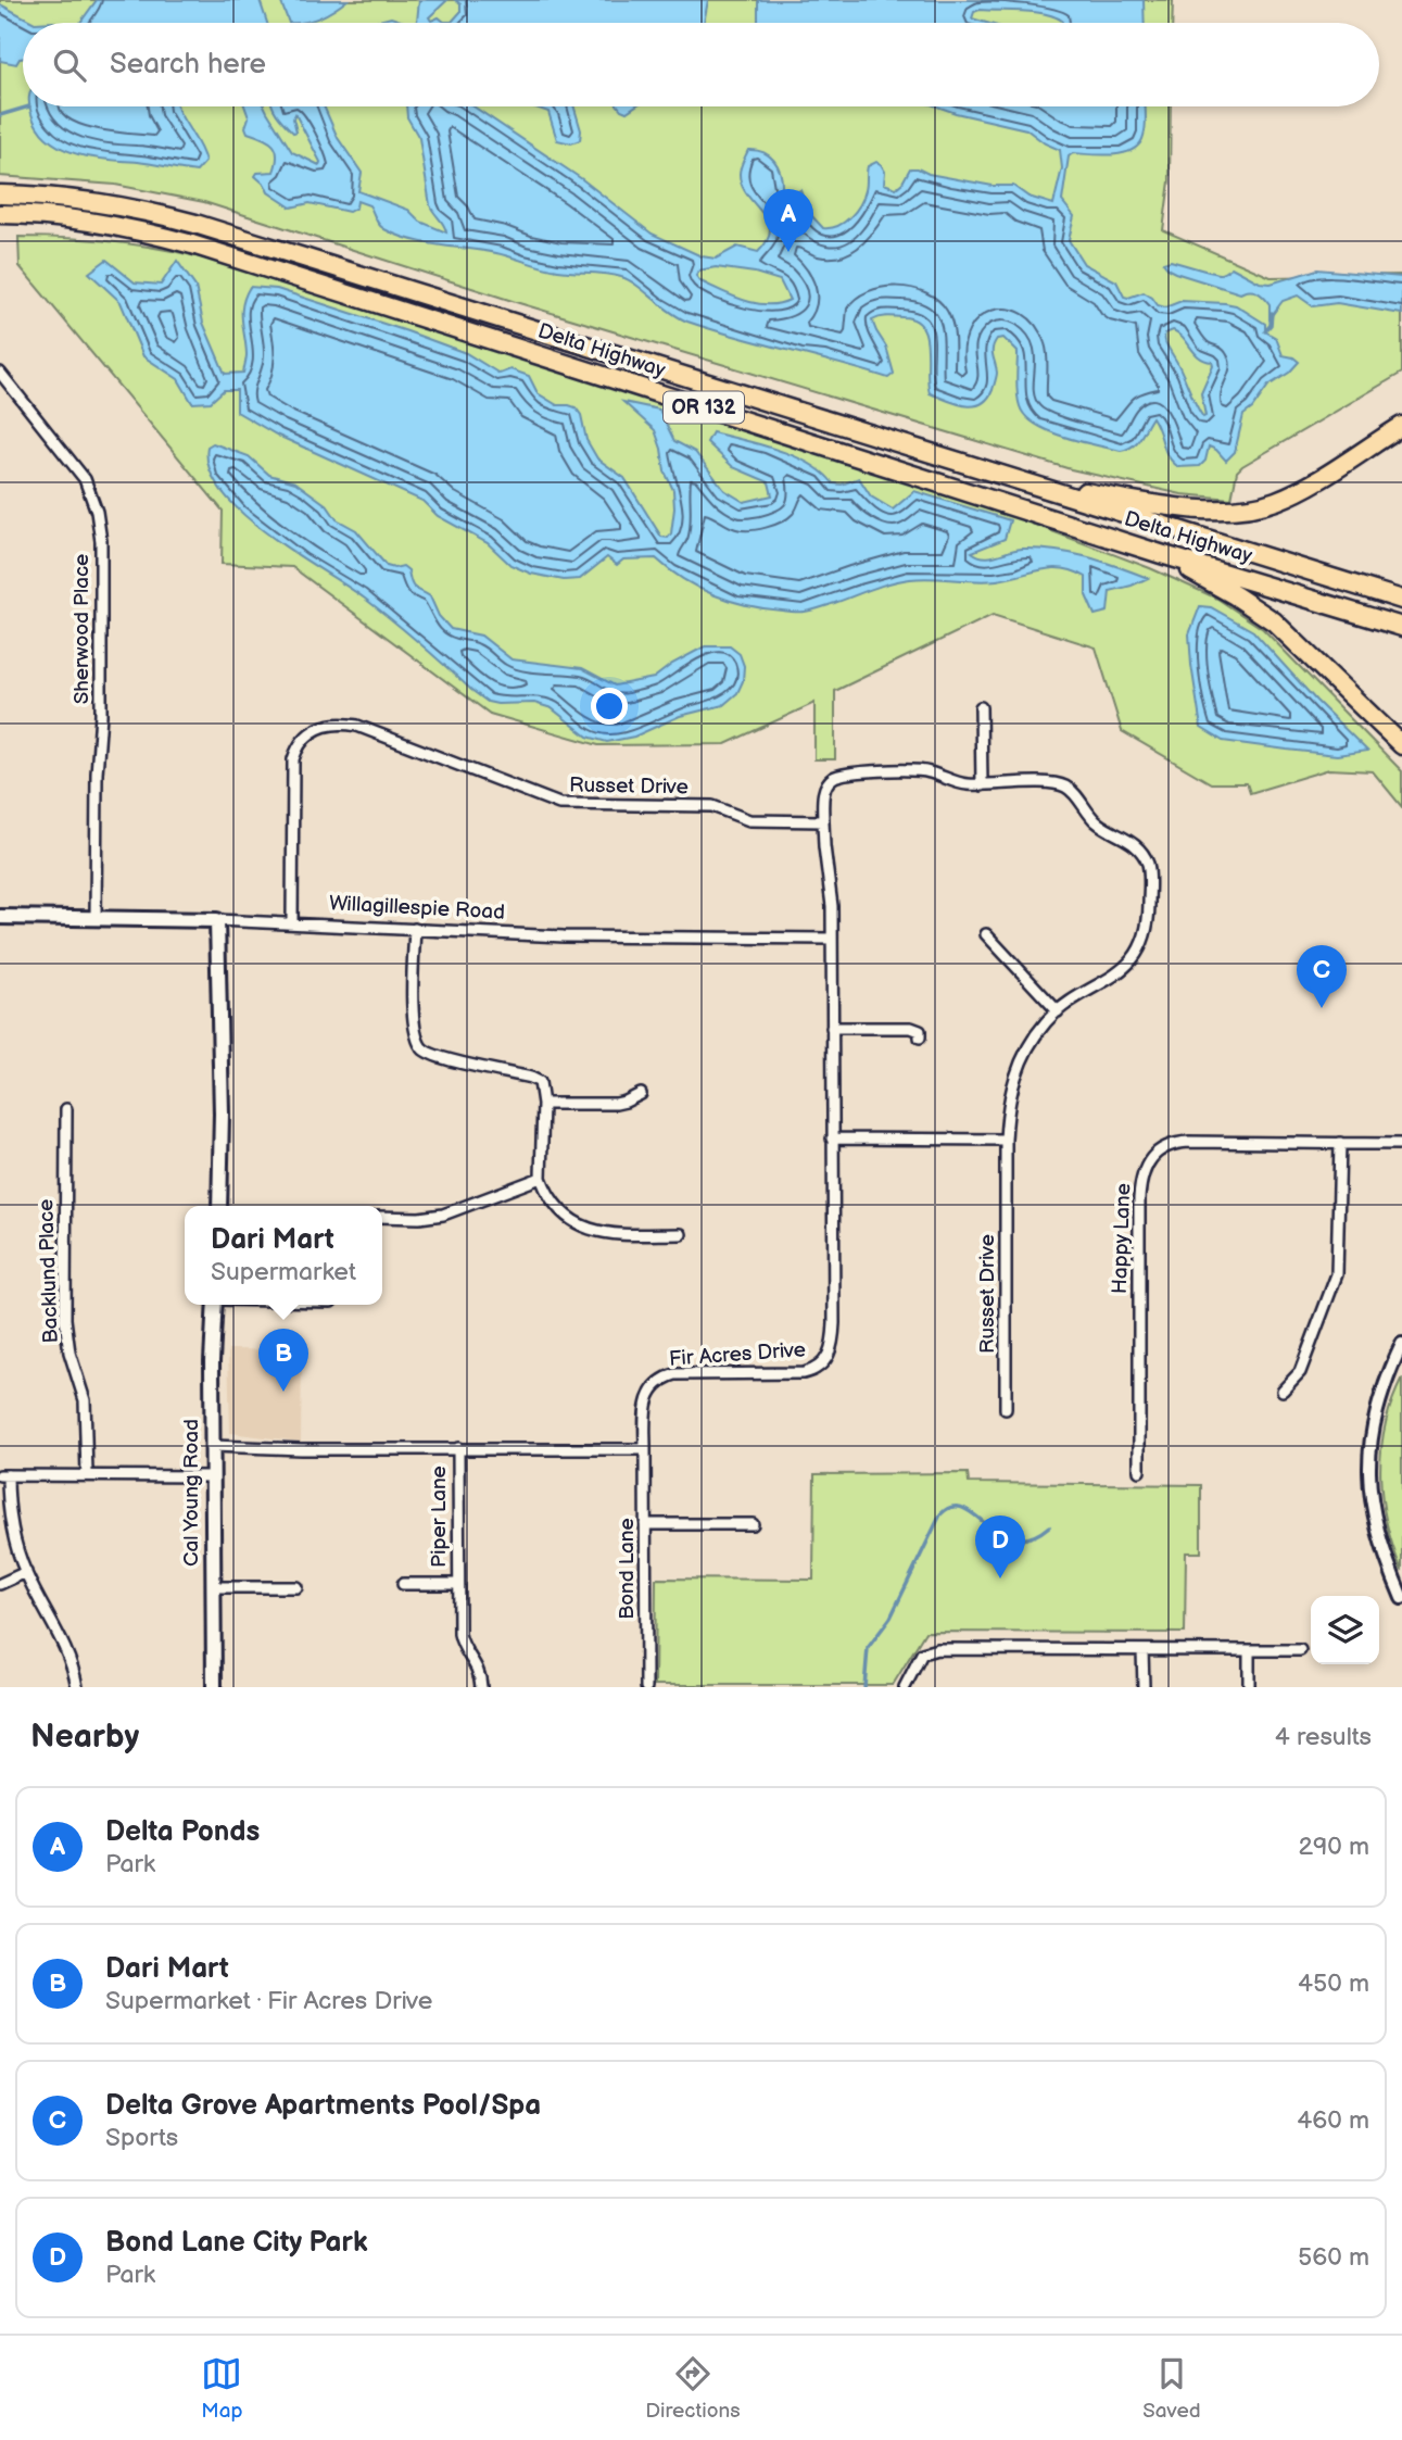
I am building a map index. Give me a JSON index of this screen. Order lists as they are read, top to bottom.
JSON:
{
  "streets": {
    "highway": ["Delta Highway", "OR 132"],
    "main road": ["Willagillespie Road", "Cal Young Road"],
    "street": [
      "Sherwood Place",
      "Russet Drive",
      "Happy Lane",
      "Backlund Place",
      "Fir Acres Drive",
      "Piper Lane",
      "Bond Lane"
    ]
  },
  "crossings": [
    ["Sherwood Place", "Willagillespie Road"],
    ["Russet Drive", "Willagillespie Road"],
    ["Russet Drive", "Fir Acres Drive"],
    ["Willagillespie Road", "Fir Acres Drive"],
    ["Fir Acres Drive", "Bond Lane"]
  ],
  "page": {
    "search": "Search here",
    "pins": [
      "A",
      "C",
      "B",
      "D"
    ],
    "popup": ["Dari Mart", "Supermarket"],
    "heading": ["Nearby", "4 results"],
    "list": [
      {
        "mark": "A",
        "name": "Delta Ponds",
        "note": "Park",
        "value": "290 m"
      },
      {
        "mark": "B",
        "name": "Dari Mart",
        "note": "Supermarket · Fir Acres Drive",
        "value": "450 m"
      },
      {
        "mark": "C",
        "name": "Delta Grove Apartments Pool/Spa",
        "note": "Sports",
        "value": "460 m"
      },
      {
        "mark": "D",
        "name": "Bond Lane City Park",
        "note": "Park",
        "value": "560 m"
      }
    ],
    "nav": ["Map", "Directions", "Saved"]
  }
}
